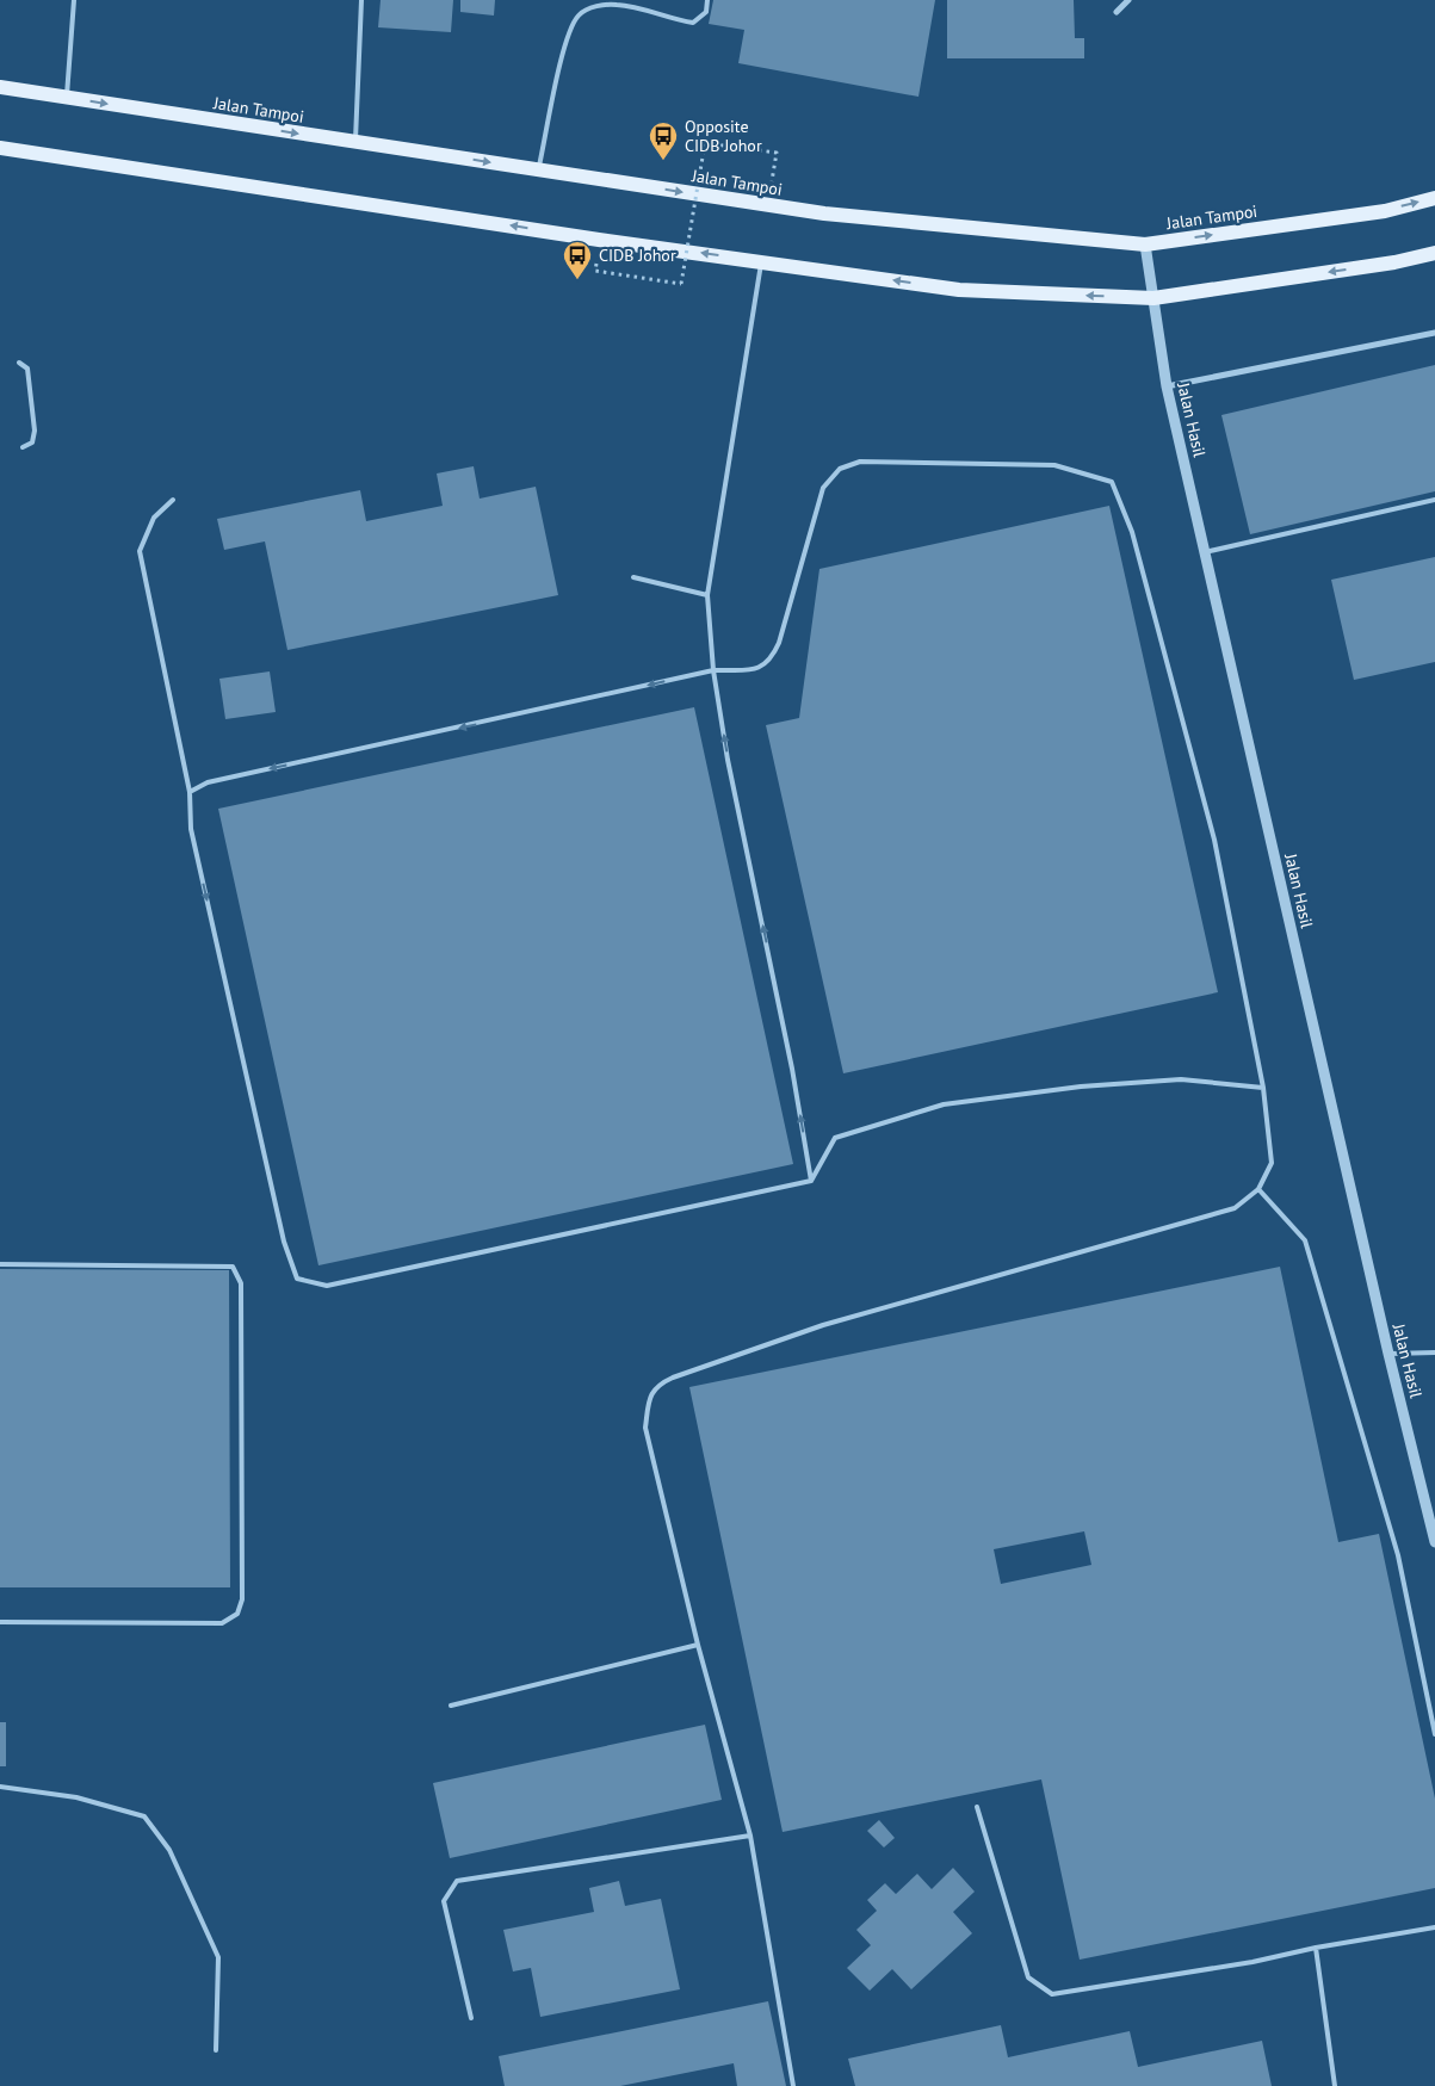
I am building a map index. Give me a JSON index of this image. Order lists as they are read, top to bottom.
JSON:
{
  "streets": {
    "main road": ["Jalan Tampoi"],
    "street": ["Jalan Hasil"]
  },
  "crossings": [
    ["Jalan Tampoi", "Jalan Hasil"]
  ],
  "places": {
    "bus stop": ["Opposite CIDB Johor", "CIDB Johor"]
  }
}
